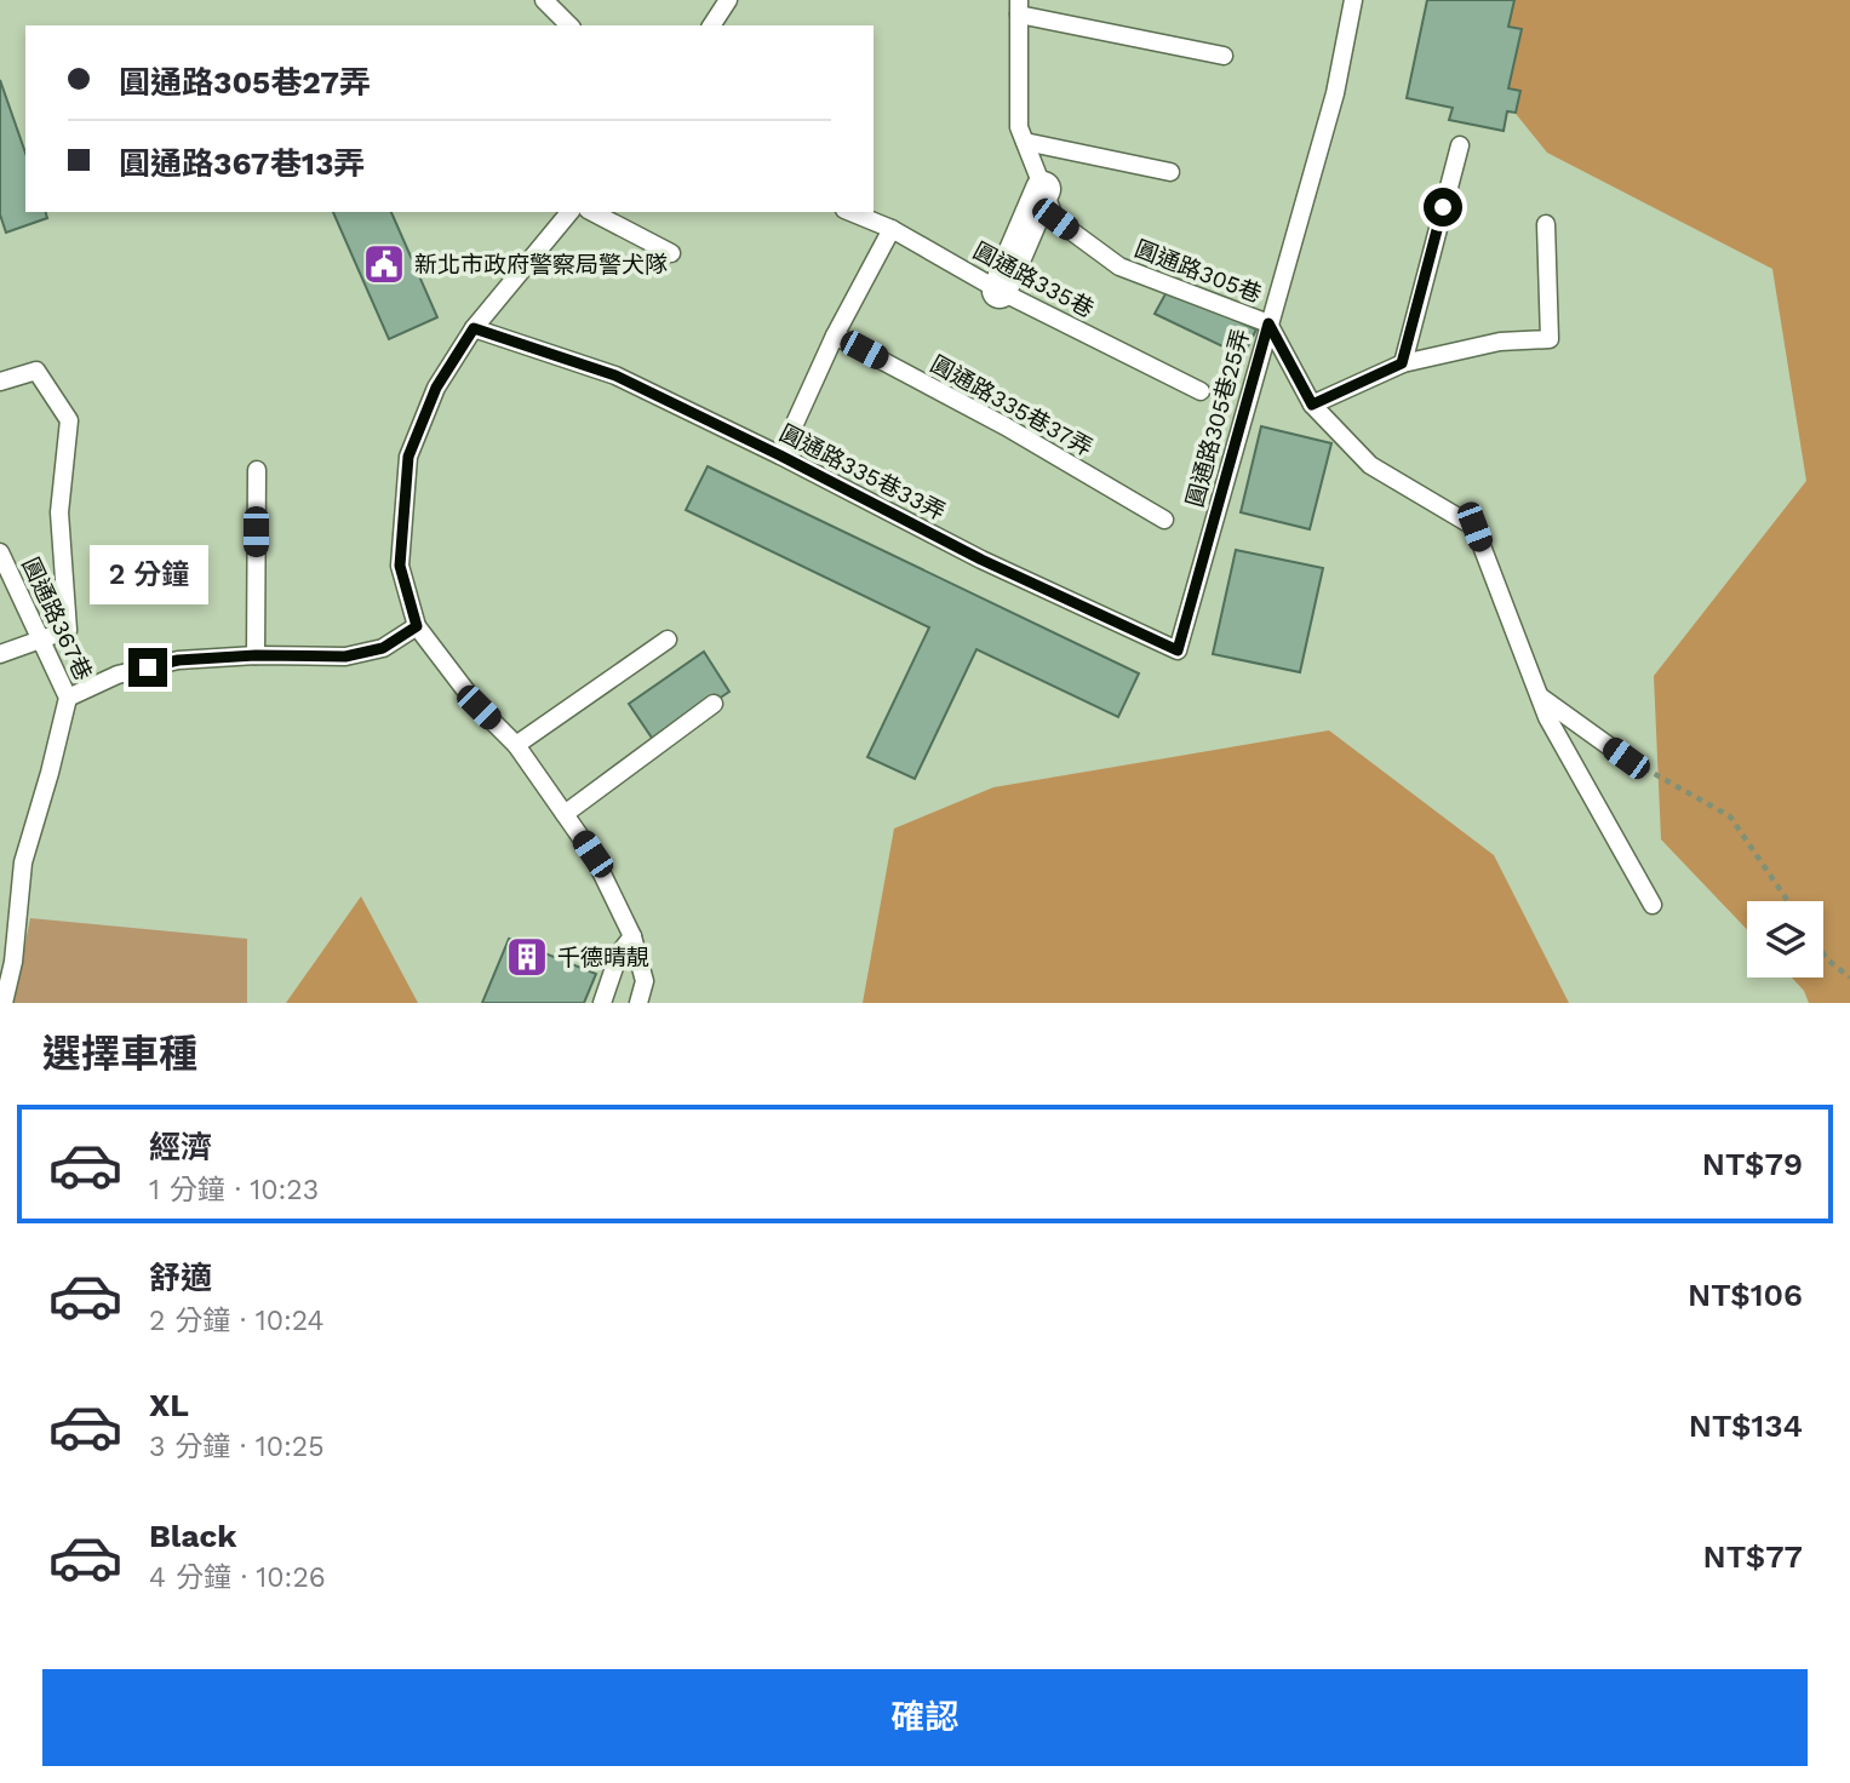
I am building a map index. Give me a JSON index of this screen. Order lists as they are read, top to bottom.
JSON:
{
  "streets": {
    "lane": [
      "圓通路305巷",
      "圓通路335巷",
      "圓通路335巷37弄",
      "圓通路305巷25弄",
      "圓通路335巷33弄",
      "圓通路367巷"
    ]
  },
  "crossings": [
    ["圓通路305巷", "圓通路305巷25弄"],
    ["圓通路305巷25弄", "圓通路335巷33弄"]
  ],
  "places": {
    "public building": ["新北市政府警察局警犬隊"],
    "building": ["千德晴靚"]
  },
  "page": {
    "banner": ["圓通路305巷27弄", "圓通路367巷13弄"],
    "bubble": "2 分鐘",
    "heading": "選擇車種",
    "list": [
      {
        "name": "經濟",
        "note": "1 分鐘 · 10:23",
        "value": "NT$79"
      },
      {
        "name": "舒適",
        "note": "2 分鐘 · 10:24",
        "value": "NT$106"
      },
      {
        "name": "XL",
        "note": "3 分鐘 · 10:25",
        "value": "NT$134"
      },
      {
        "name": "Black",
        "note": "4 分鐘 · 10:26",
        "value": "NT$77"
      }
    ],
    "buttons": "確認"
  }
}
